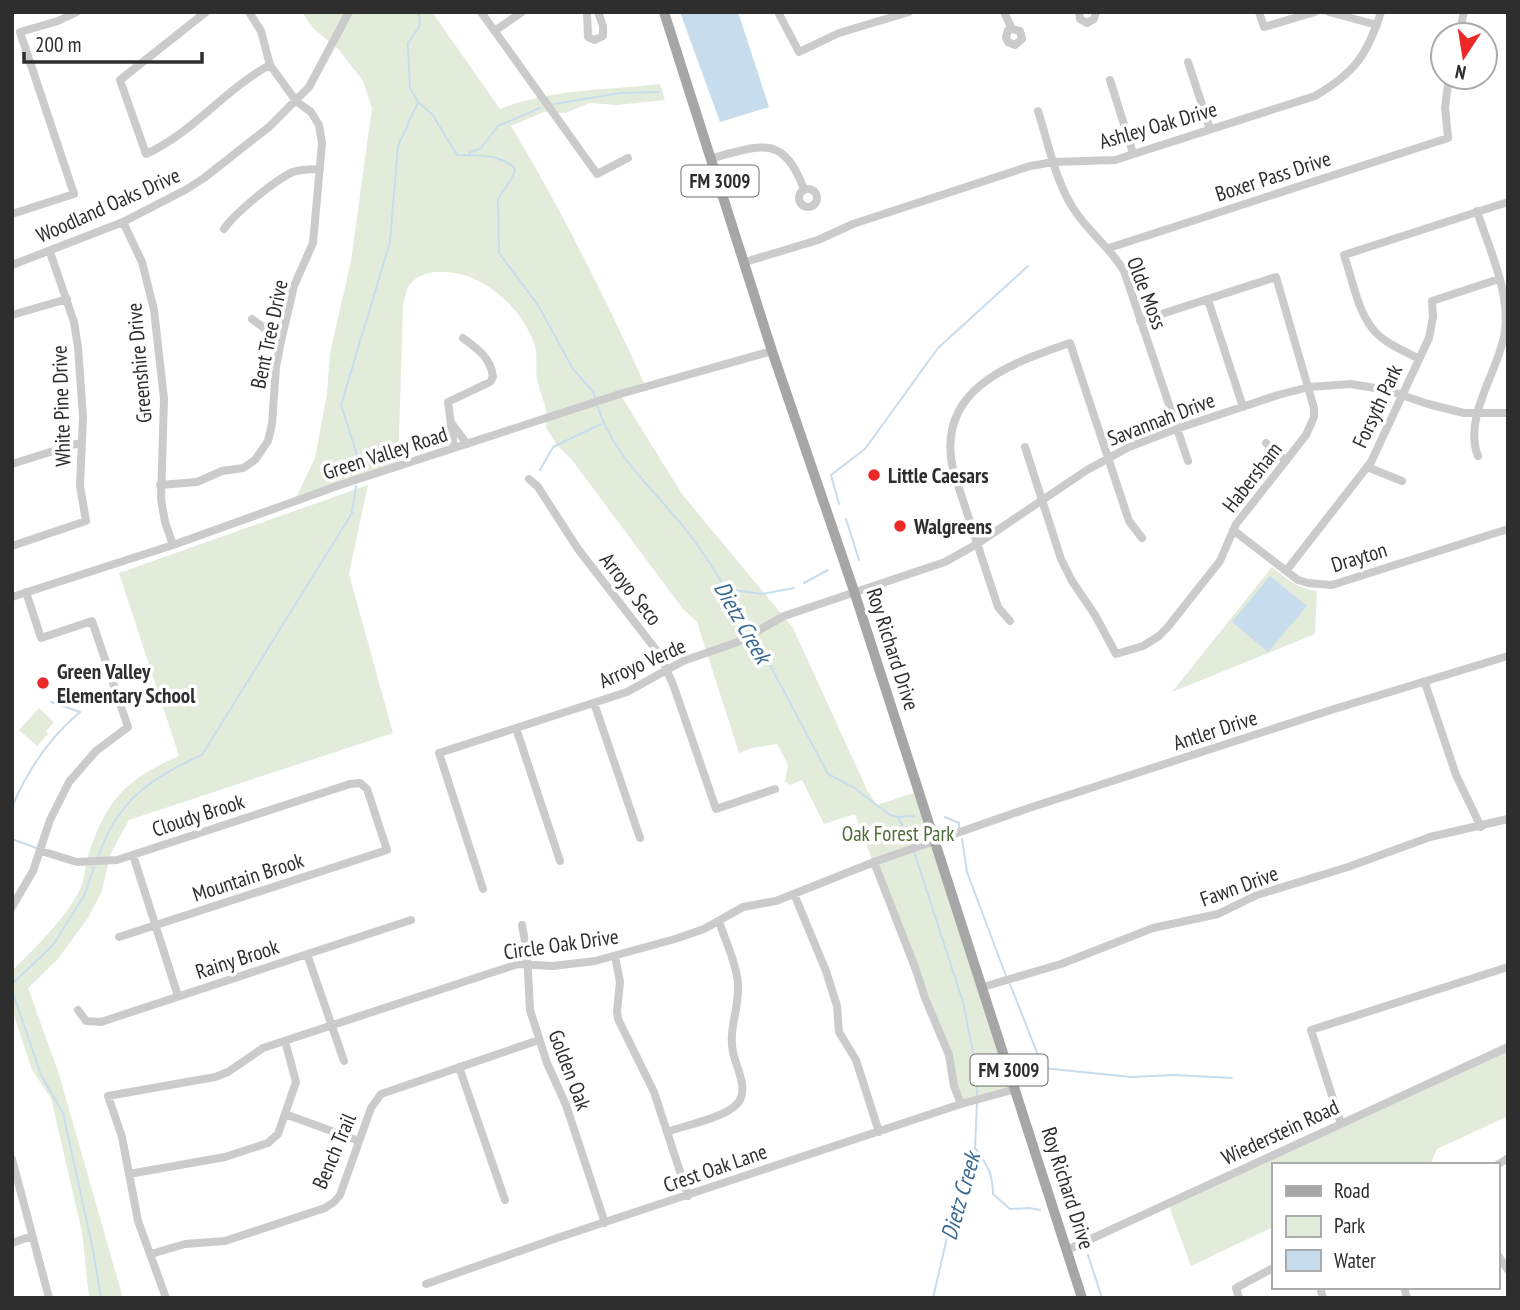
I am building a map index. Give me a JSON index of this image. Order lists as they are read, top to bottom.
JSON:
{
  "streets": {
    "main road": ["FM 3009", "Roy Richard Drive"],
    "street": [
      "Ashley Oak Drive",
      "Boxer Pass Drive",
      "Woodland Oaks Drive",
      "Olde Moss",
      "Bent Tree Drive",
      "Greenshire Drive",
      "White Pine Drive",
      "Forsyth Park",
      "Savannah Drive",
      "Green Valley Road",
      "Habersham",
      "Drayton",
      "Arroyo Seco",
      "Arroyo Verde",
      "Antler Drive",
      "Cloudy Brook",
      "Mountain Brook",
      "Fawn Drive",
      "Circle Oak Drive",
      "Rainy Brook",
      "Golden Oak",
      "Wiederstein Road",
      "Bench Trail",
      "Crest Oak Lane"
    ]
  },
  "crossings": [
    ["Ashley Oak Drive", "Olde Moss"],
    ["Ashley Oak Drive", "Roy Richard Drive"],
    ["Boxer Pass Drive", "Olde Moss"],
    ["Woodland Oaks Drive", "Bent Tree Drive"],
    ["Woodland Oaks Drive", "Greenshire Drive"],
    ["Woodland Oaks Drive", "White Pine Drive"],
    ["Olde Moss", "Savannah Drive"],
    ["Bent Tree Drive", "Greenshire Drive"],
    ["Greenshire Drive", "Green Valley Road"],
    ["Forsyth Park", "Savannah Drive"],
    ["Forsyth Park", "Drayton"],
    ["Savannah Drive", "Habersham"],
    ["Savannah Drive", "Roy Richard Drive"],
    ["Savannah Drive", "Arroyo Verde"],
    ["Green Valley Road", "Roy Richard Drive"],
    ["Habersham", "Drayton"],
    ["Arroyo Seco", "Arroyo Verde"],
    ["Roy Richard Drive", "Arroyo Verde"],
    ["Roy Richard Drive", "Antler Drive"],
    ["Roy Richard Drive", "Fawn Drive"],
    ["Roy Richard Drive", "Circle Oak Drive"],
    ["Roy Richard Drive", "Wiederstein Road"],
    ["Roy Richard Drive", "Crest Oak Lane"],
    ["Antler Drive", "Circle Oak Drive"],
    ["Cloudy Brook", "Mountain Brook"],
    ["Circle Oak Drive", "Golden Oak"],
    ["Golden Oak", "Bench Trail"],
    ["Golden Oak", "Crest Oak Lane"]
  ],
  "water": ["Dietz Creek"],
  "parks": ["Oak Forest Park"],
  "places": ["Little Caesars", "Walgreens", "Green Valley Elementary School"],
  "legend": ["Road", "Park", "Water"],
  "scale_bar": "200 m",
  "north": "bottom"
}
